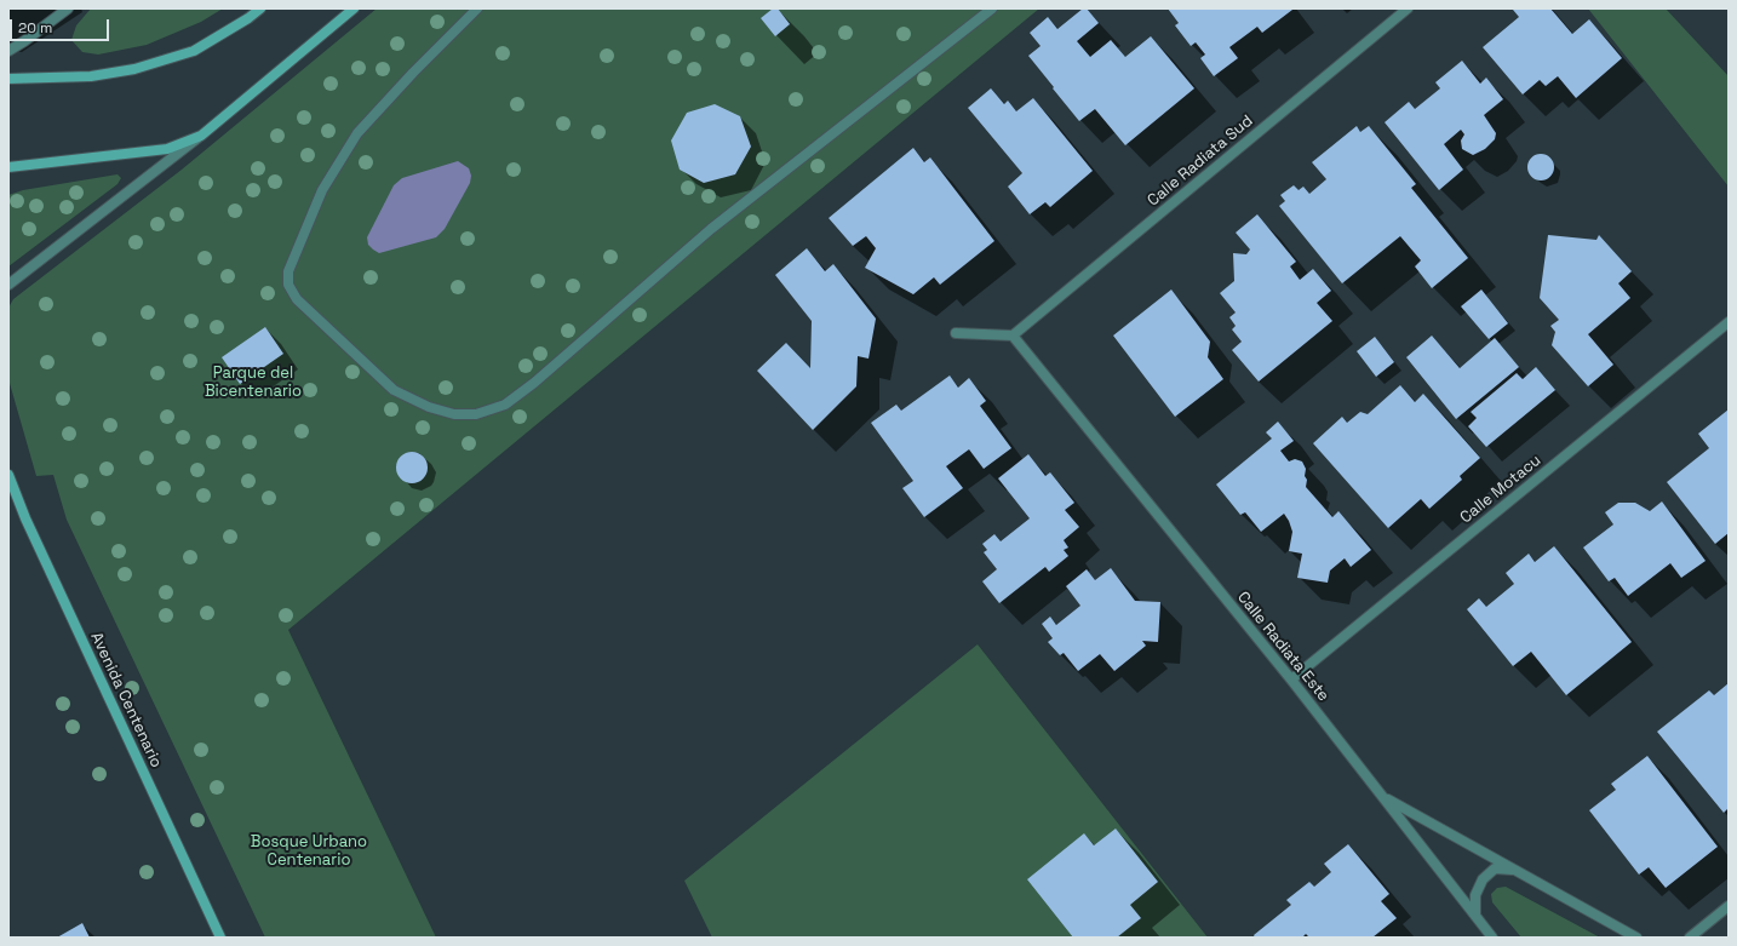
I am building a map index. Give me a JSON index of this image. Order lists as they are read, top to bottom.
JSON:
{
  "streets": {
    "main road": ["Avenida Centenario"],
    "street": ["Calle Radiata Sud", "Calle Motacu", "Calle Radiata Este"]
  },
  "crossings": [
    ["Calle Radiata Sud", "Calle Radiata Este"],
    ["Calle Motacu", "Calle Radiata Este"]
  ],
  "parks": ["Parque del Bicentenario", "Bosque Urbano Centenario"],
  "scale_bar": "20 m"
}
